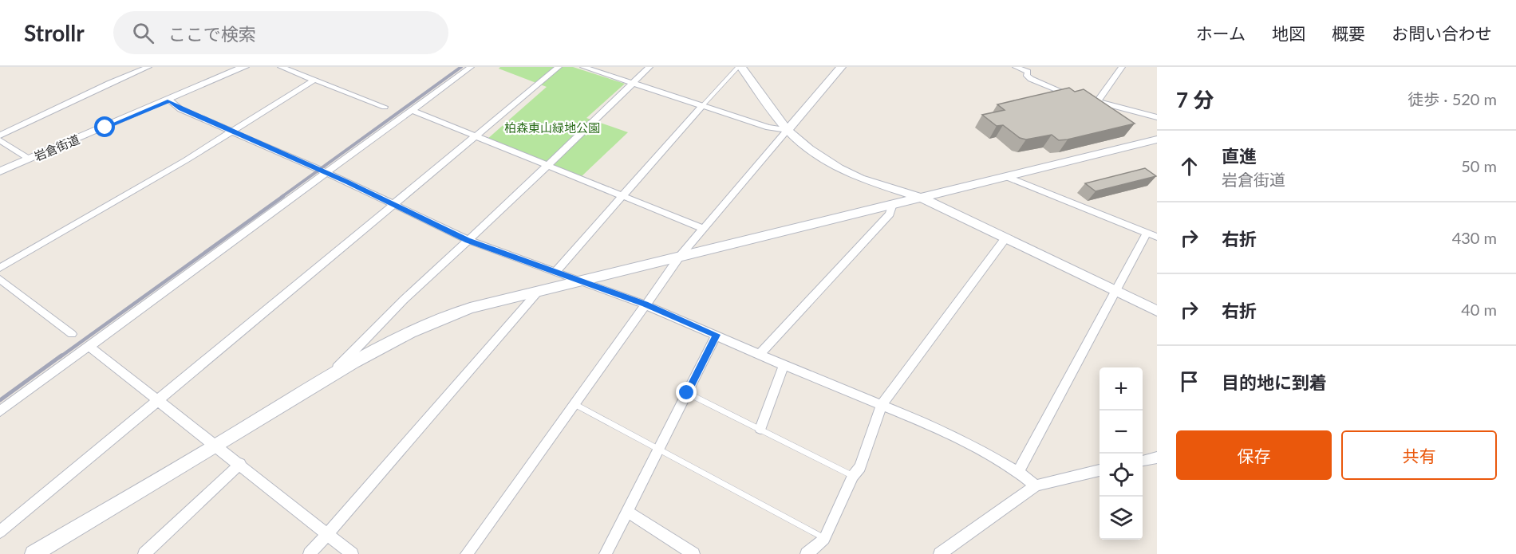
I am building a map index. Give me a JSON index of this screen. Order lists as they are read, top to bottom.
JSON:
{
  "streets": {
    "street": ["岩倉街道"]
  },
  "parks": ["柏森東山緑地公園"],
  "page": {
    "header": "Strollr",
    "search": "ここで検索",
    "nav": [
      "ホーム",
      "地図",
      "概要",
      "お問い合わせ"
    ],
    "heading": ["7 分", "徒歩 · 520 m"],
    "list": [
      ["直進", "岩倉街道", "50 m"],
      ["右折", "430 m"],
      ["右折", "40 m"],
      "目的地に到着"
    ],
    "map_buttons": ["+", "−"],
    "buttons": ["保存", "共有"]
  }
}
